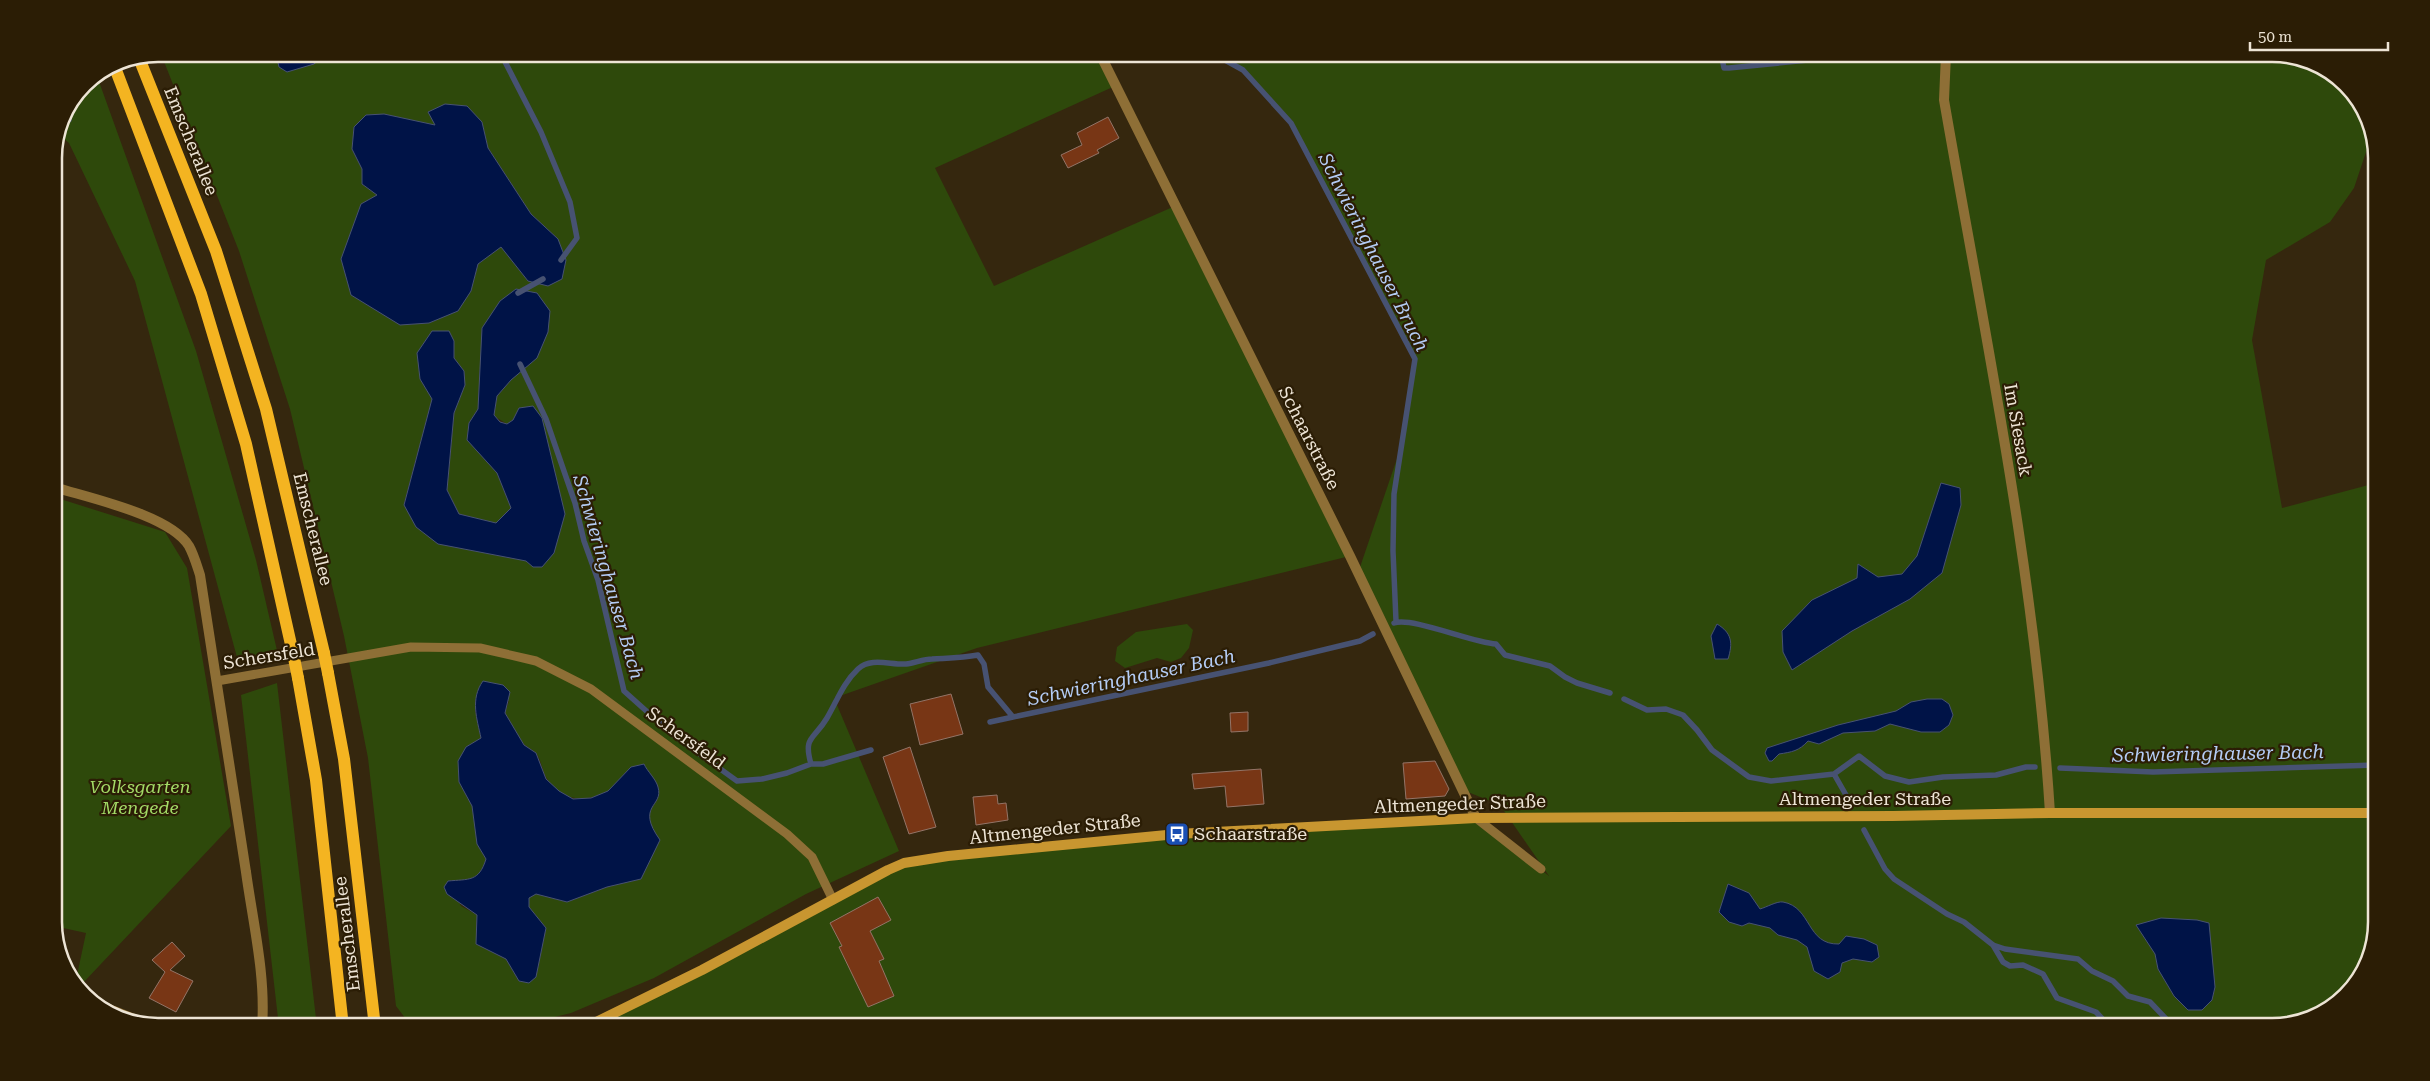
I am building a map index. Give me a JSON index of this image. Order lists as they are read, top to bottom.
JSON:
{
  "streets": {
    "main road": ["Emscherallee"],
    "street": [
      "Im Siesack",
      "Schaarstraße",
      "Schersfeld",
      "Altmengeder Straße"
    ]
  },
  "crossings": [
    ["Im Siesack", "Altmengeder Straße"],
    ["Schaarstraße", "Altmengeder Straße"],
    ["Schersfeld", "Altmengeder Straße"]
  ],
  "water": ["Schwieringhauser Bruch", "Schwieringhauser Bach"],
  "parks": ["Volksgarten Mengede"],
  "places": {
    "bus stop": ["Schaarstraße"]
  },
  "scale_bar": "50 m"
}
